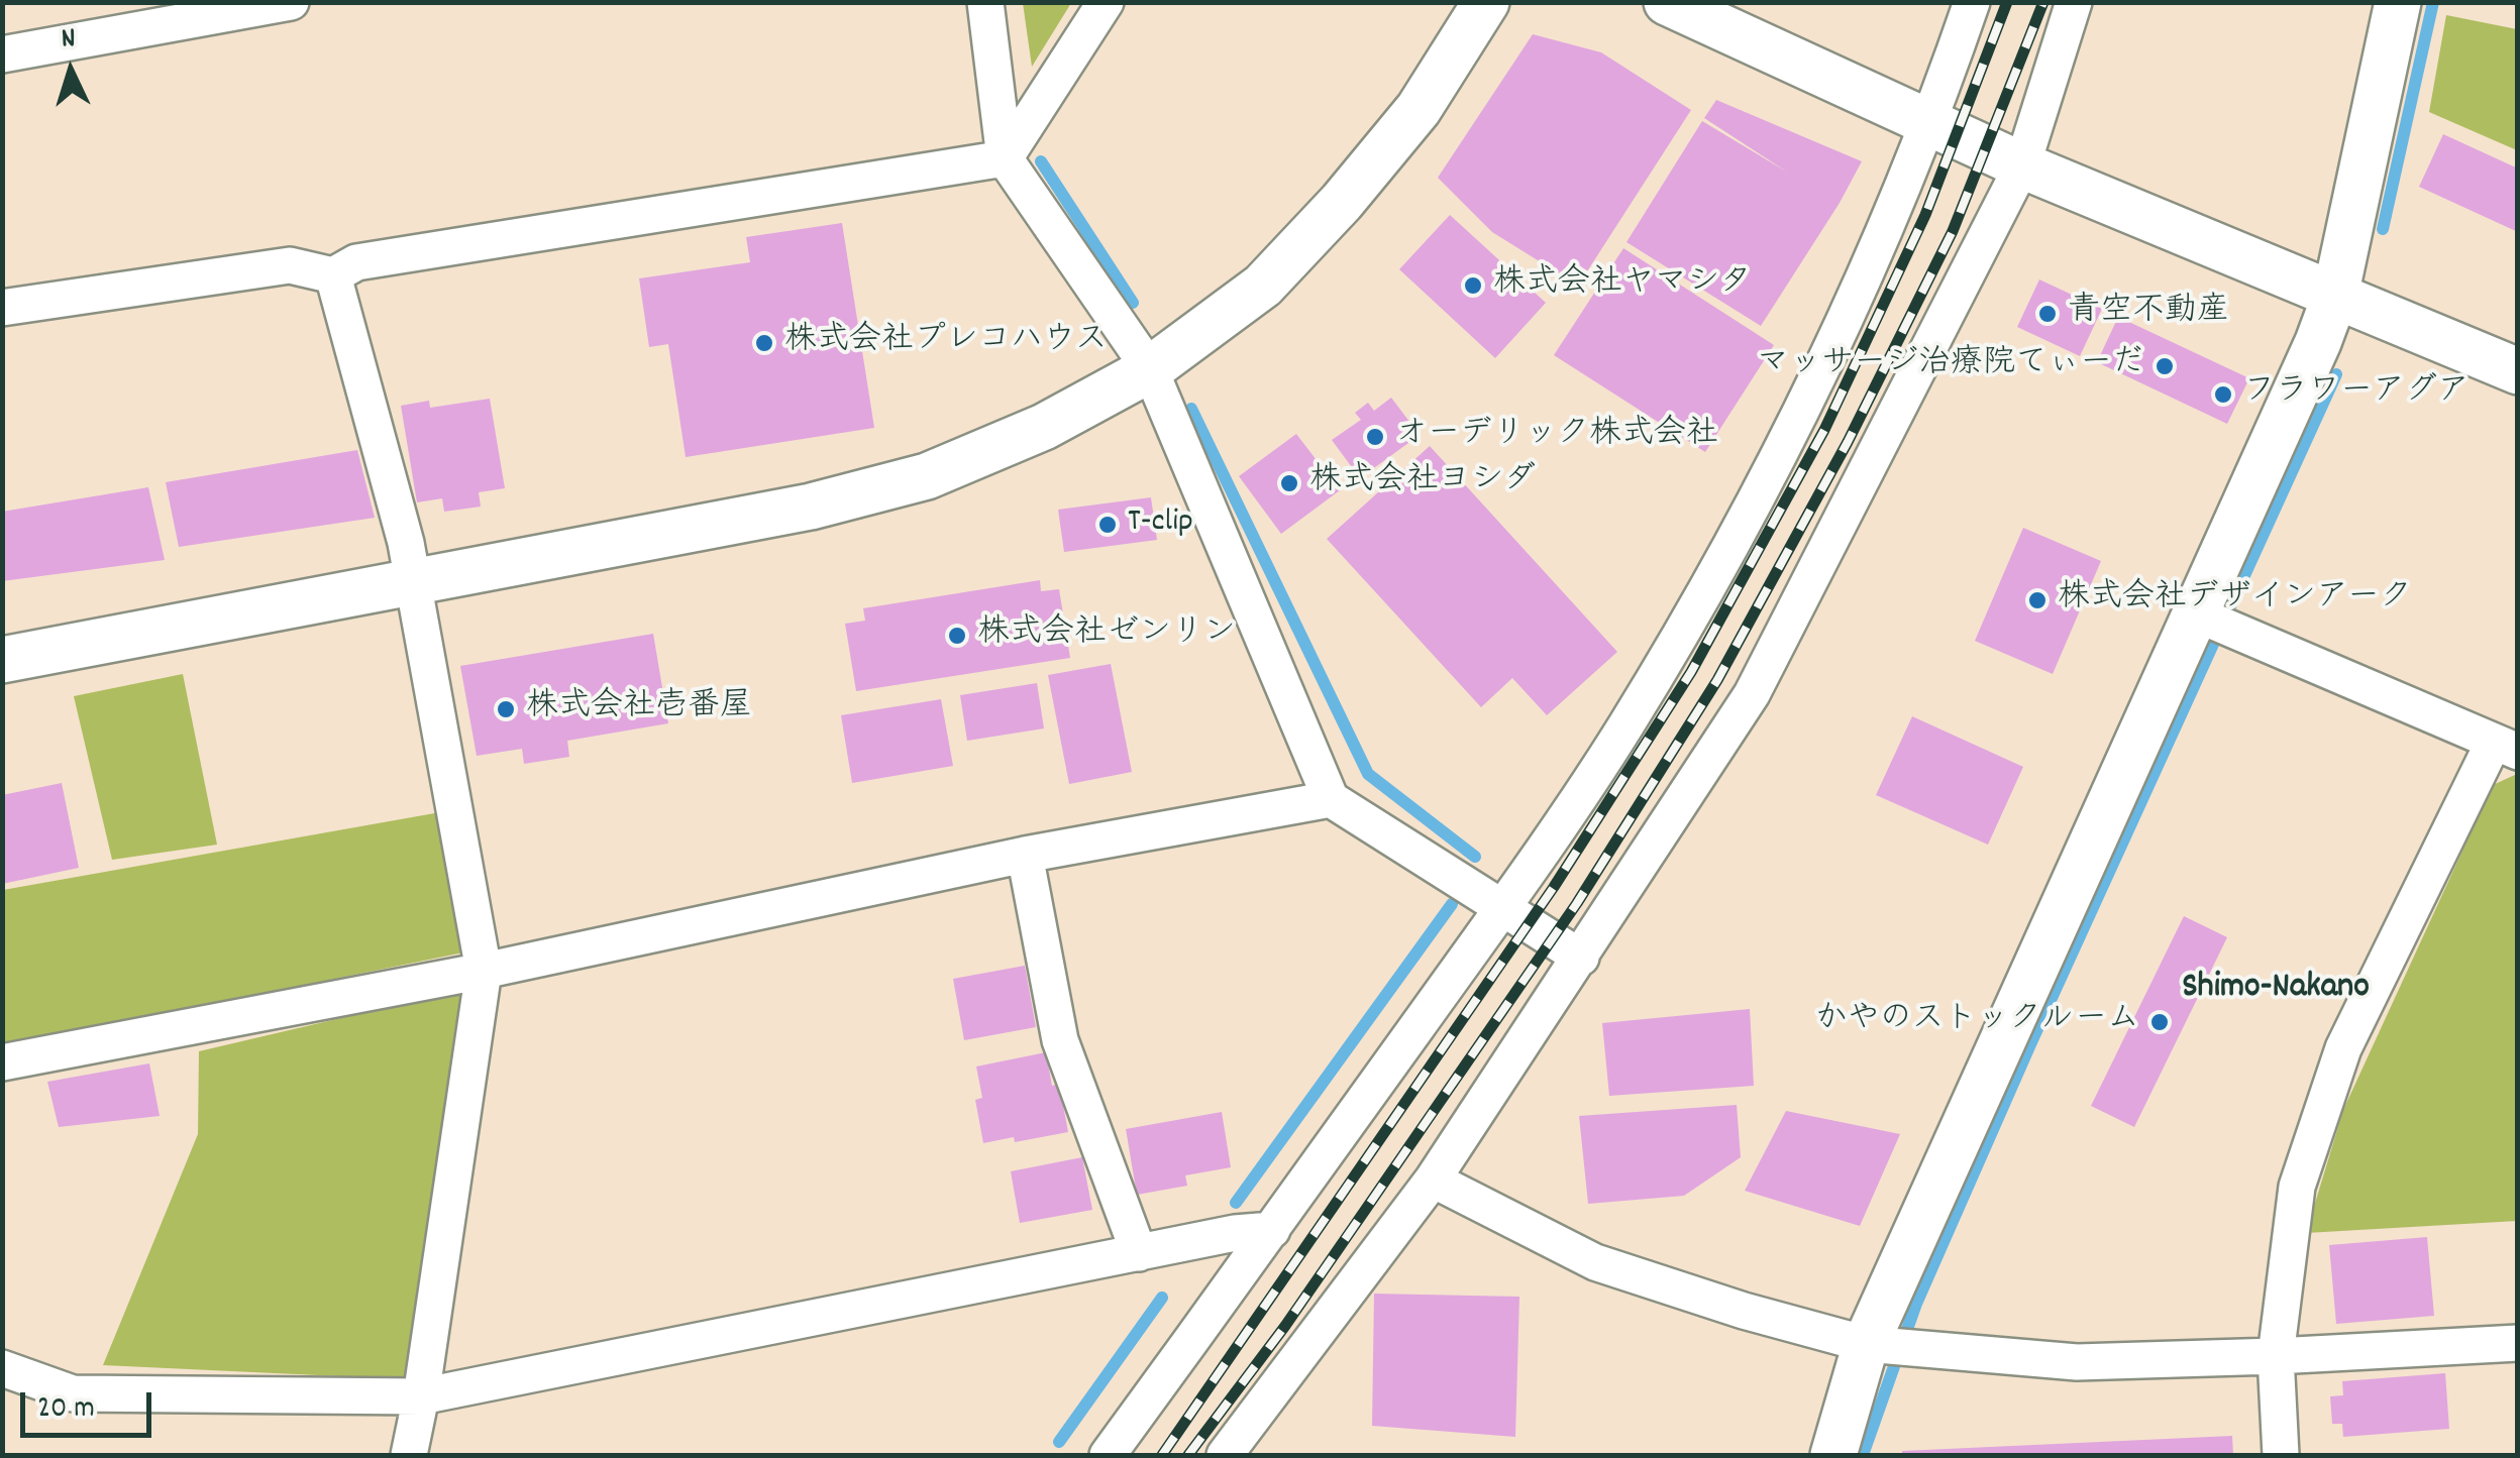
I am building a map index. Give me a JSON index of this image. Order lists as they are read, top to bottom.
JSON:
{
  "districts": ["Shimo-Nakano"],
  "places": [
    "株式会社ヤマシタ",
    "青空不動産",
    "株式会社プレコハウス",
    "マッサージ治療院てぃーだ",
    "フラワーアグア",
    "オーデリック株式会社",
    "株式会社ヨシダ",
    "T-clip",
    "株式会社デザインアーク",
    "株式会社ゼンリン",
    "株式会社壱番屋",
    "かやのストックルーム"
  ],
  "scale_bar": "20 m",
  "north": "top"
}
